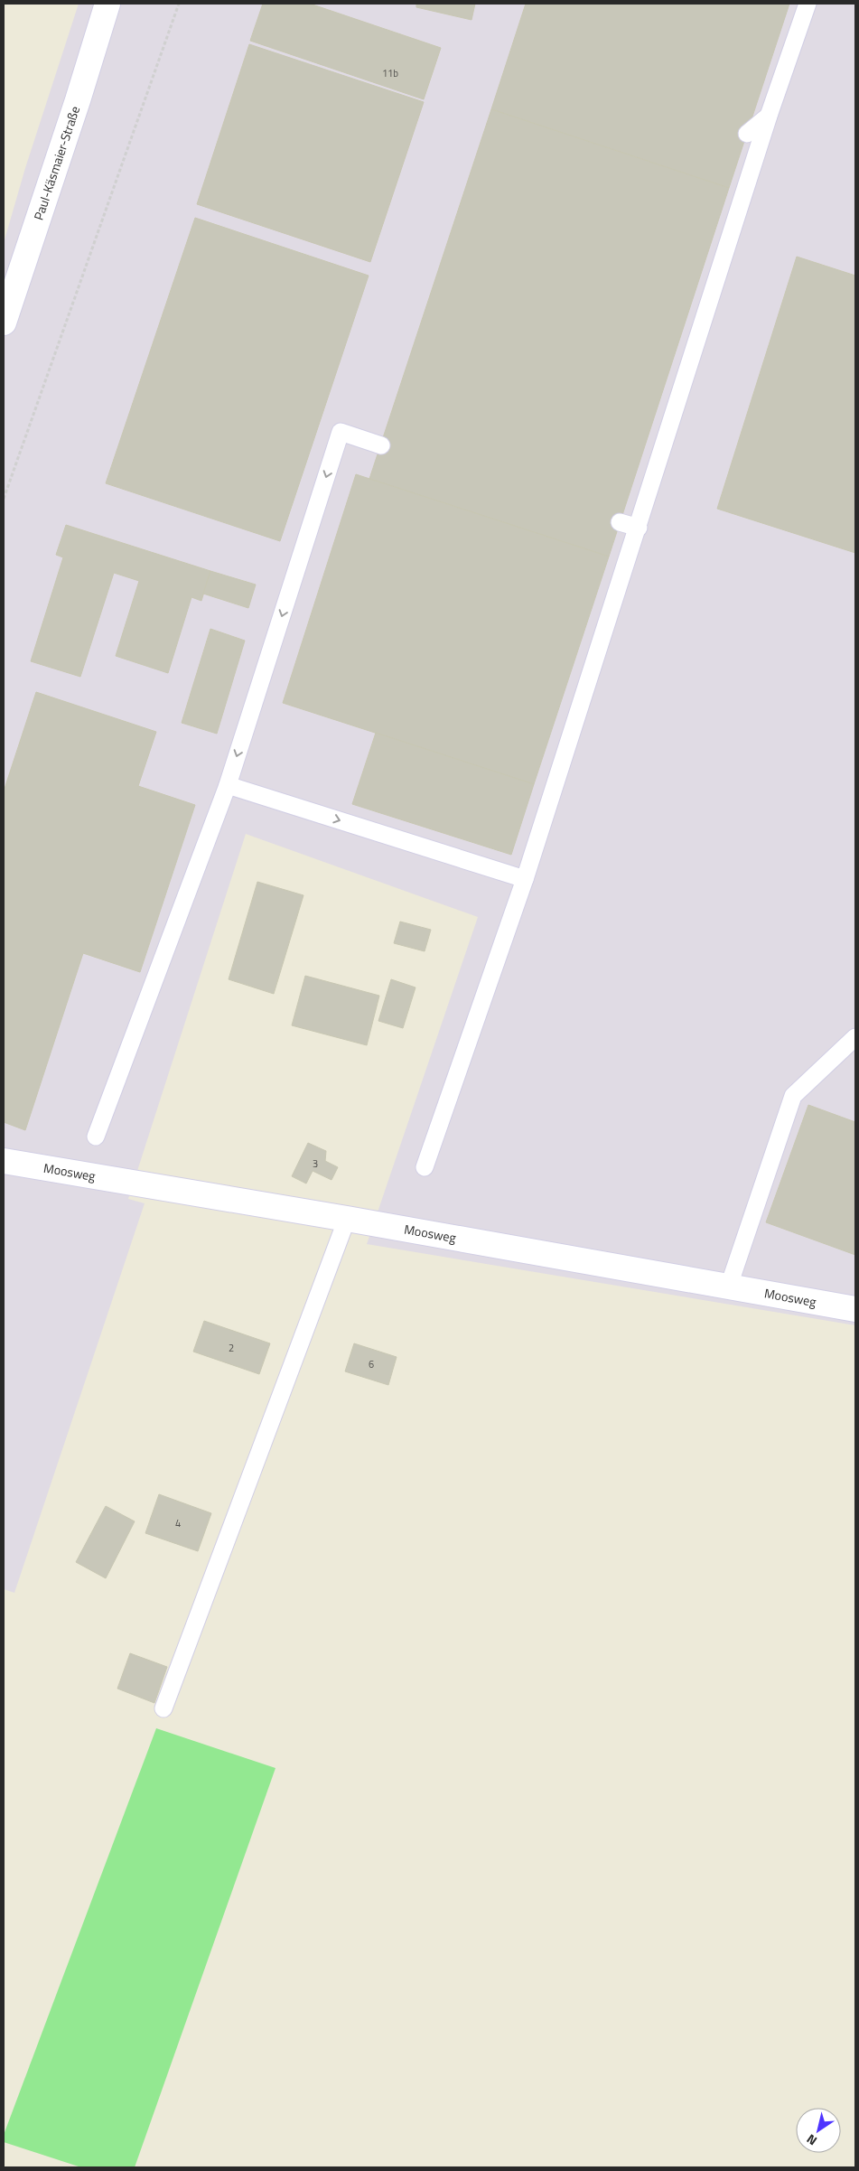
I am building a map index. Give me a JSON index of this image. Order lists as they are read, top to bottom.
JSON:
{
  "streets": {
    "street": ["Paul-Käsmaier-Straße", "Moosweg"]
  },
  "house_numbers": [
    "11b",
    "3",
    "2",
    "6",
    "4"
  ],
  "north": "bottom left"
}
